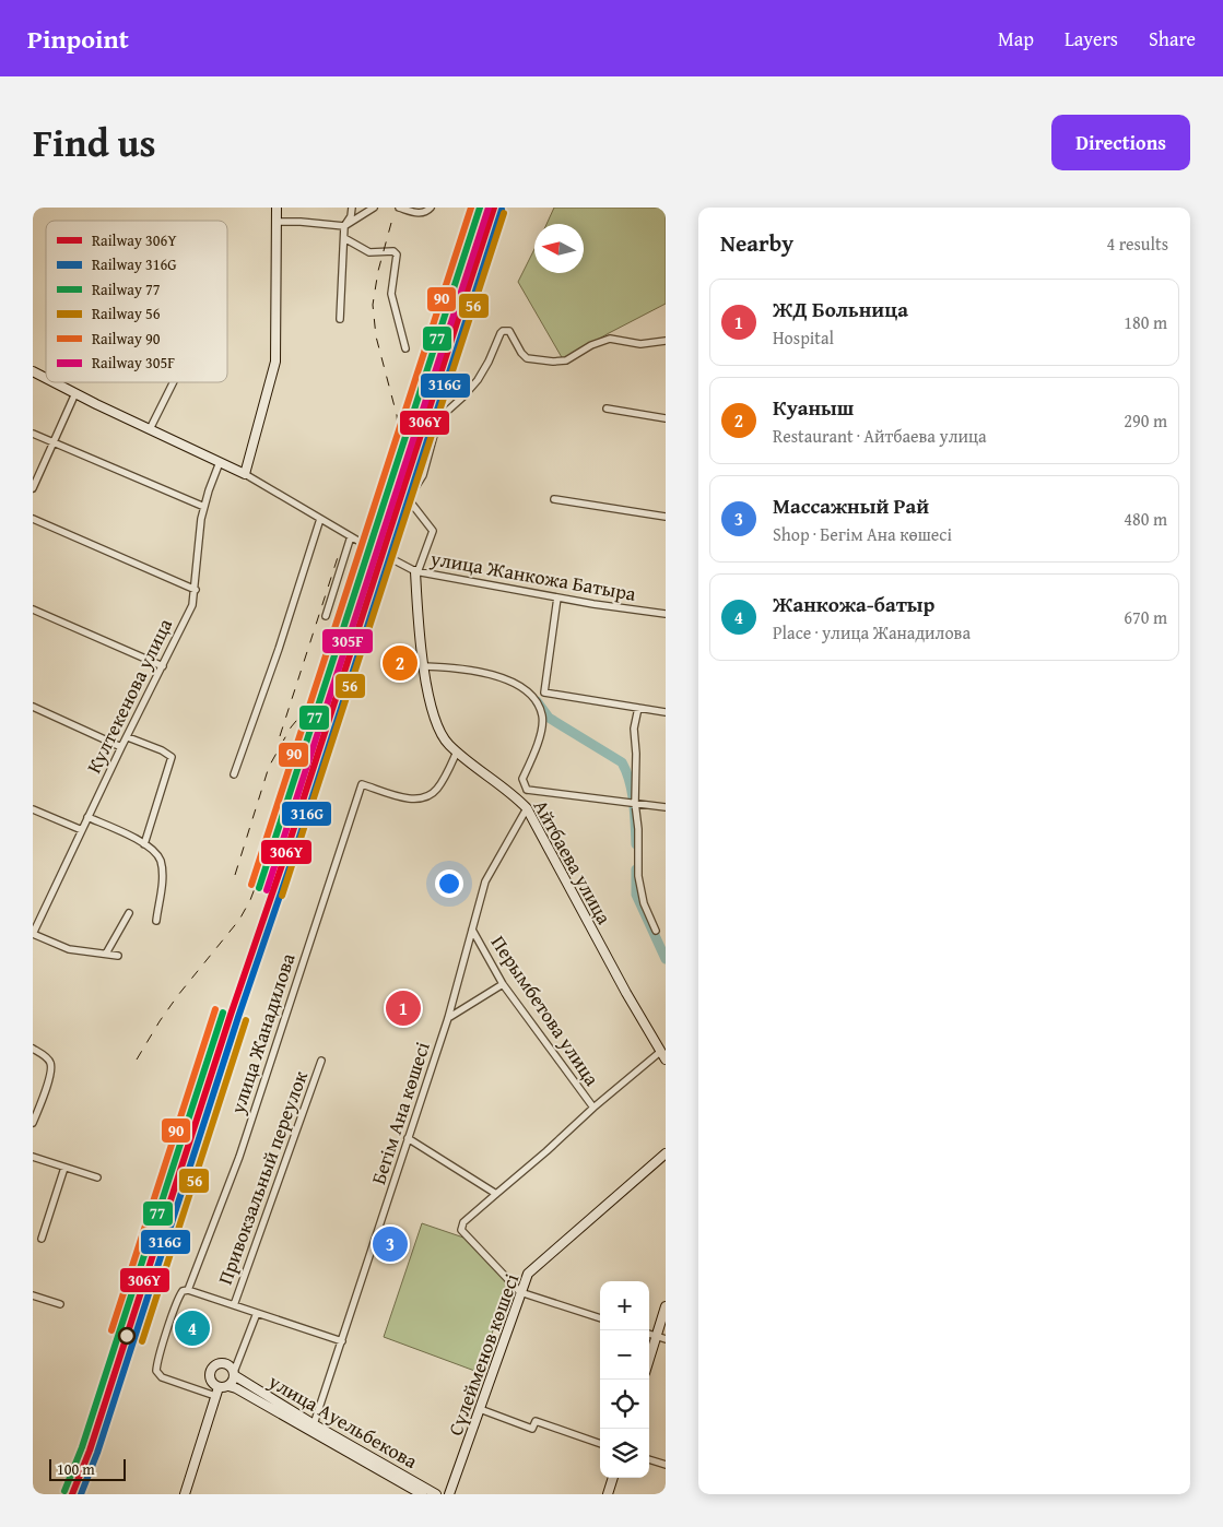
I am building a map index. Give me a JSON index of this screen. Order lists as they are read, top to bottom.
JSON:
{
  "streets": {
    "street": [
      "улица Жанкожа Батыра",
      "Култекенова улица",
      "Айтбаева улица",
      "Перымбетова улица",
      "улица Жанадилова",
      "Бегім Ана көшесі",
      "Привокзальный переулок",
      "Сүлейменов көшесі",
      "улица Ауельбекова"
    ]
  },
  "crossings": [
    ["улица Жанкожа Батыра", "Айтбаева улица"],
    ["Айтбаева улица", "улица Жанадилова"],
    ["Айтбаева улица", "Бегім Ана көшесі"],
    ["Перымбетова улица", "Бегім Ана көшесі"],
    ["Бегім Ана көшесі", "улица Ауельбекова"]
  ],
  "lines": [
    "rail line 306Y",
    "rail line 77",
    "rail line 90",
    "rail line 305F",
    "rail line 316G",
    "rail line 56"
  ],
  "legend": [
    "Railway 306Y",
    "Railway 316G",
    "Railway 77",
    "Railway 56",
    "Railway 90",
    "Railway 305F"
  ],
  "scale_bar": "100 m",
  "north": "left",
  "page": {
    "header": "Pinpoint",
    "nav": ["Map", "Layers", "Share"],
    "title": "Find us",
    "buttons": "Directions",
    "heading": ["Nearby", "4 results"],
    "list": [
      {
        "mark": "1",
        "name": "ЖД Больница",
        "note": "Hospital",
        "value": "180 m"
      },
      {
        "mark": "2",
        "name": "Куаныш",
        "note": "Restaurant · Айтбаева улица",
        "value": "290 m"
      },
      {
        "mark": "3",
        "name": "Массажный Рай",
        "note": "Shop · Бегім Ана көшесі",
        "value": "480 m"
      },
      {
        "mark": "4",
        "name": "Жанкожа-батыр",
        "note": "Place · улица Жанадилова",
        "value": "670 m"
      }
    ],
    "pins": [
      "2",
      "1",
      "3",
      "4"
    ],
    "map_buttons": ["+", "−"],
    "scale": "100 m"
  }
}
